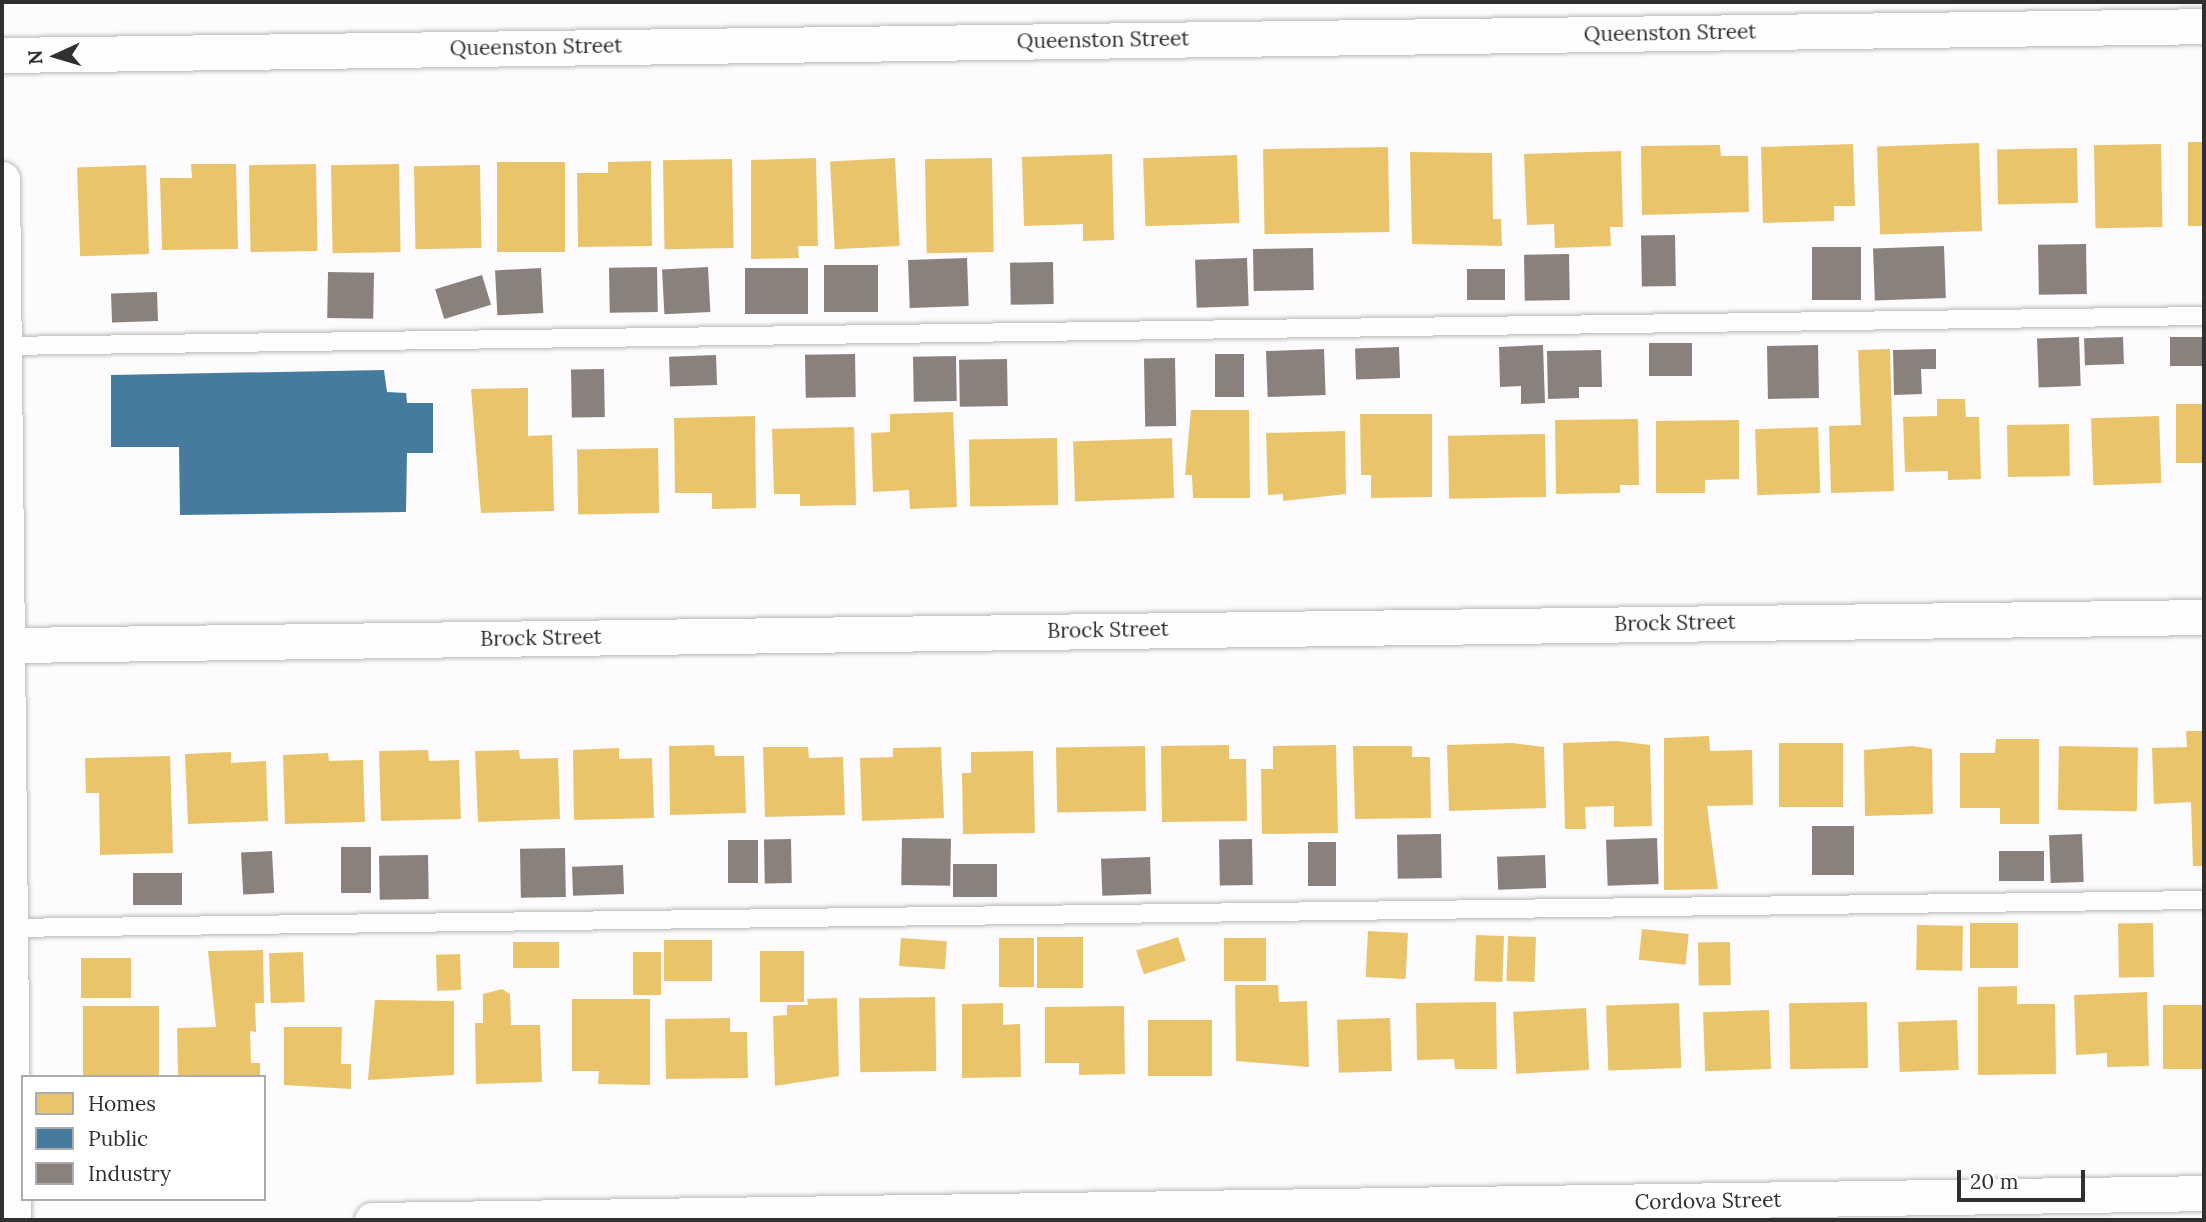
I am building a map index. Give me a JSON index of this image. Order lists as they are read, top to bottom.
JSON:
{
  "streets": {
    "street": ["Queenston Street", "Brock Street", "Cordova Street"]
  },
  "legend": ["Homes", "Public", "Industry"],
  "scale_bar": "20 m",
  "north": "left"
}
